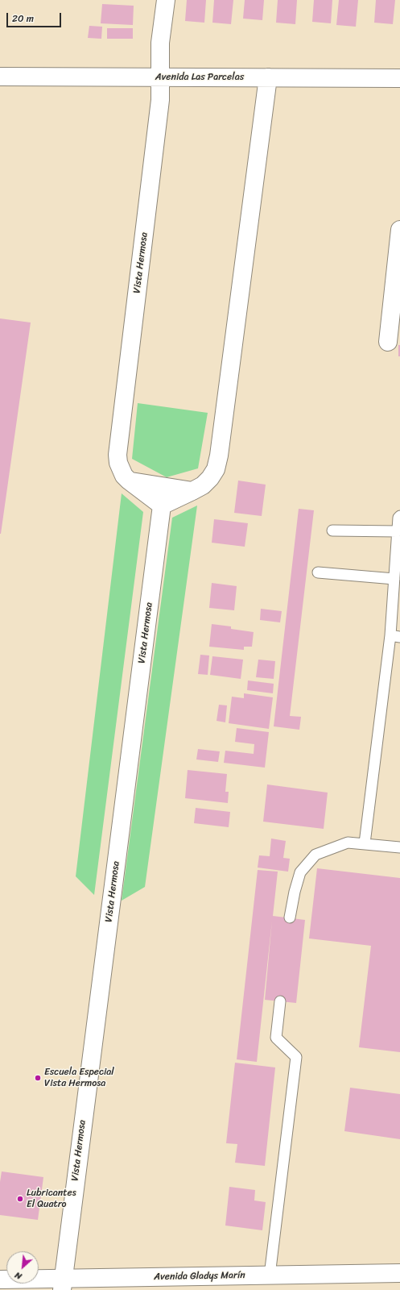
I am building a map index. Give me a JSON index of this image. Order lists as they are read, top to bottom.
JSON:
{
  "streets": {
    "street": ["Avenida Las Parcelas", "Vista Hermosa", "Avenida Gladys Marín"]
  },
  "crossings": [
    ["Avenida Las Parcelas", "Vista Hermosa"],
    ["Vista Hermosa", "Avenida Gladys Marín"]
  ],
  "places": ["Escuela Especial Vista Hermosa", "Lubricantes El Quatro"],
  "scale_bar": "20 m",
  "north": "bottom left"
}
